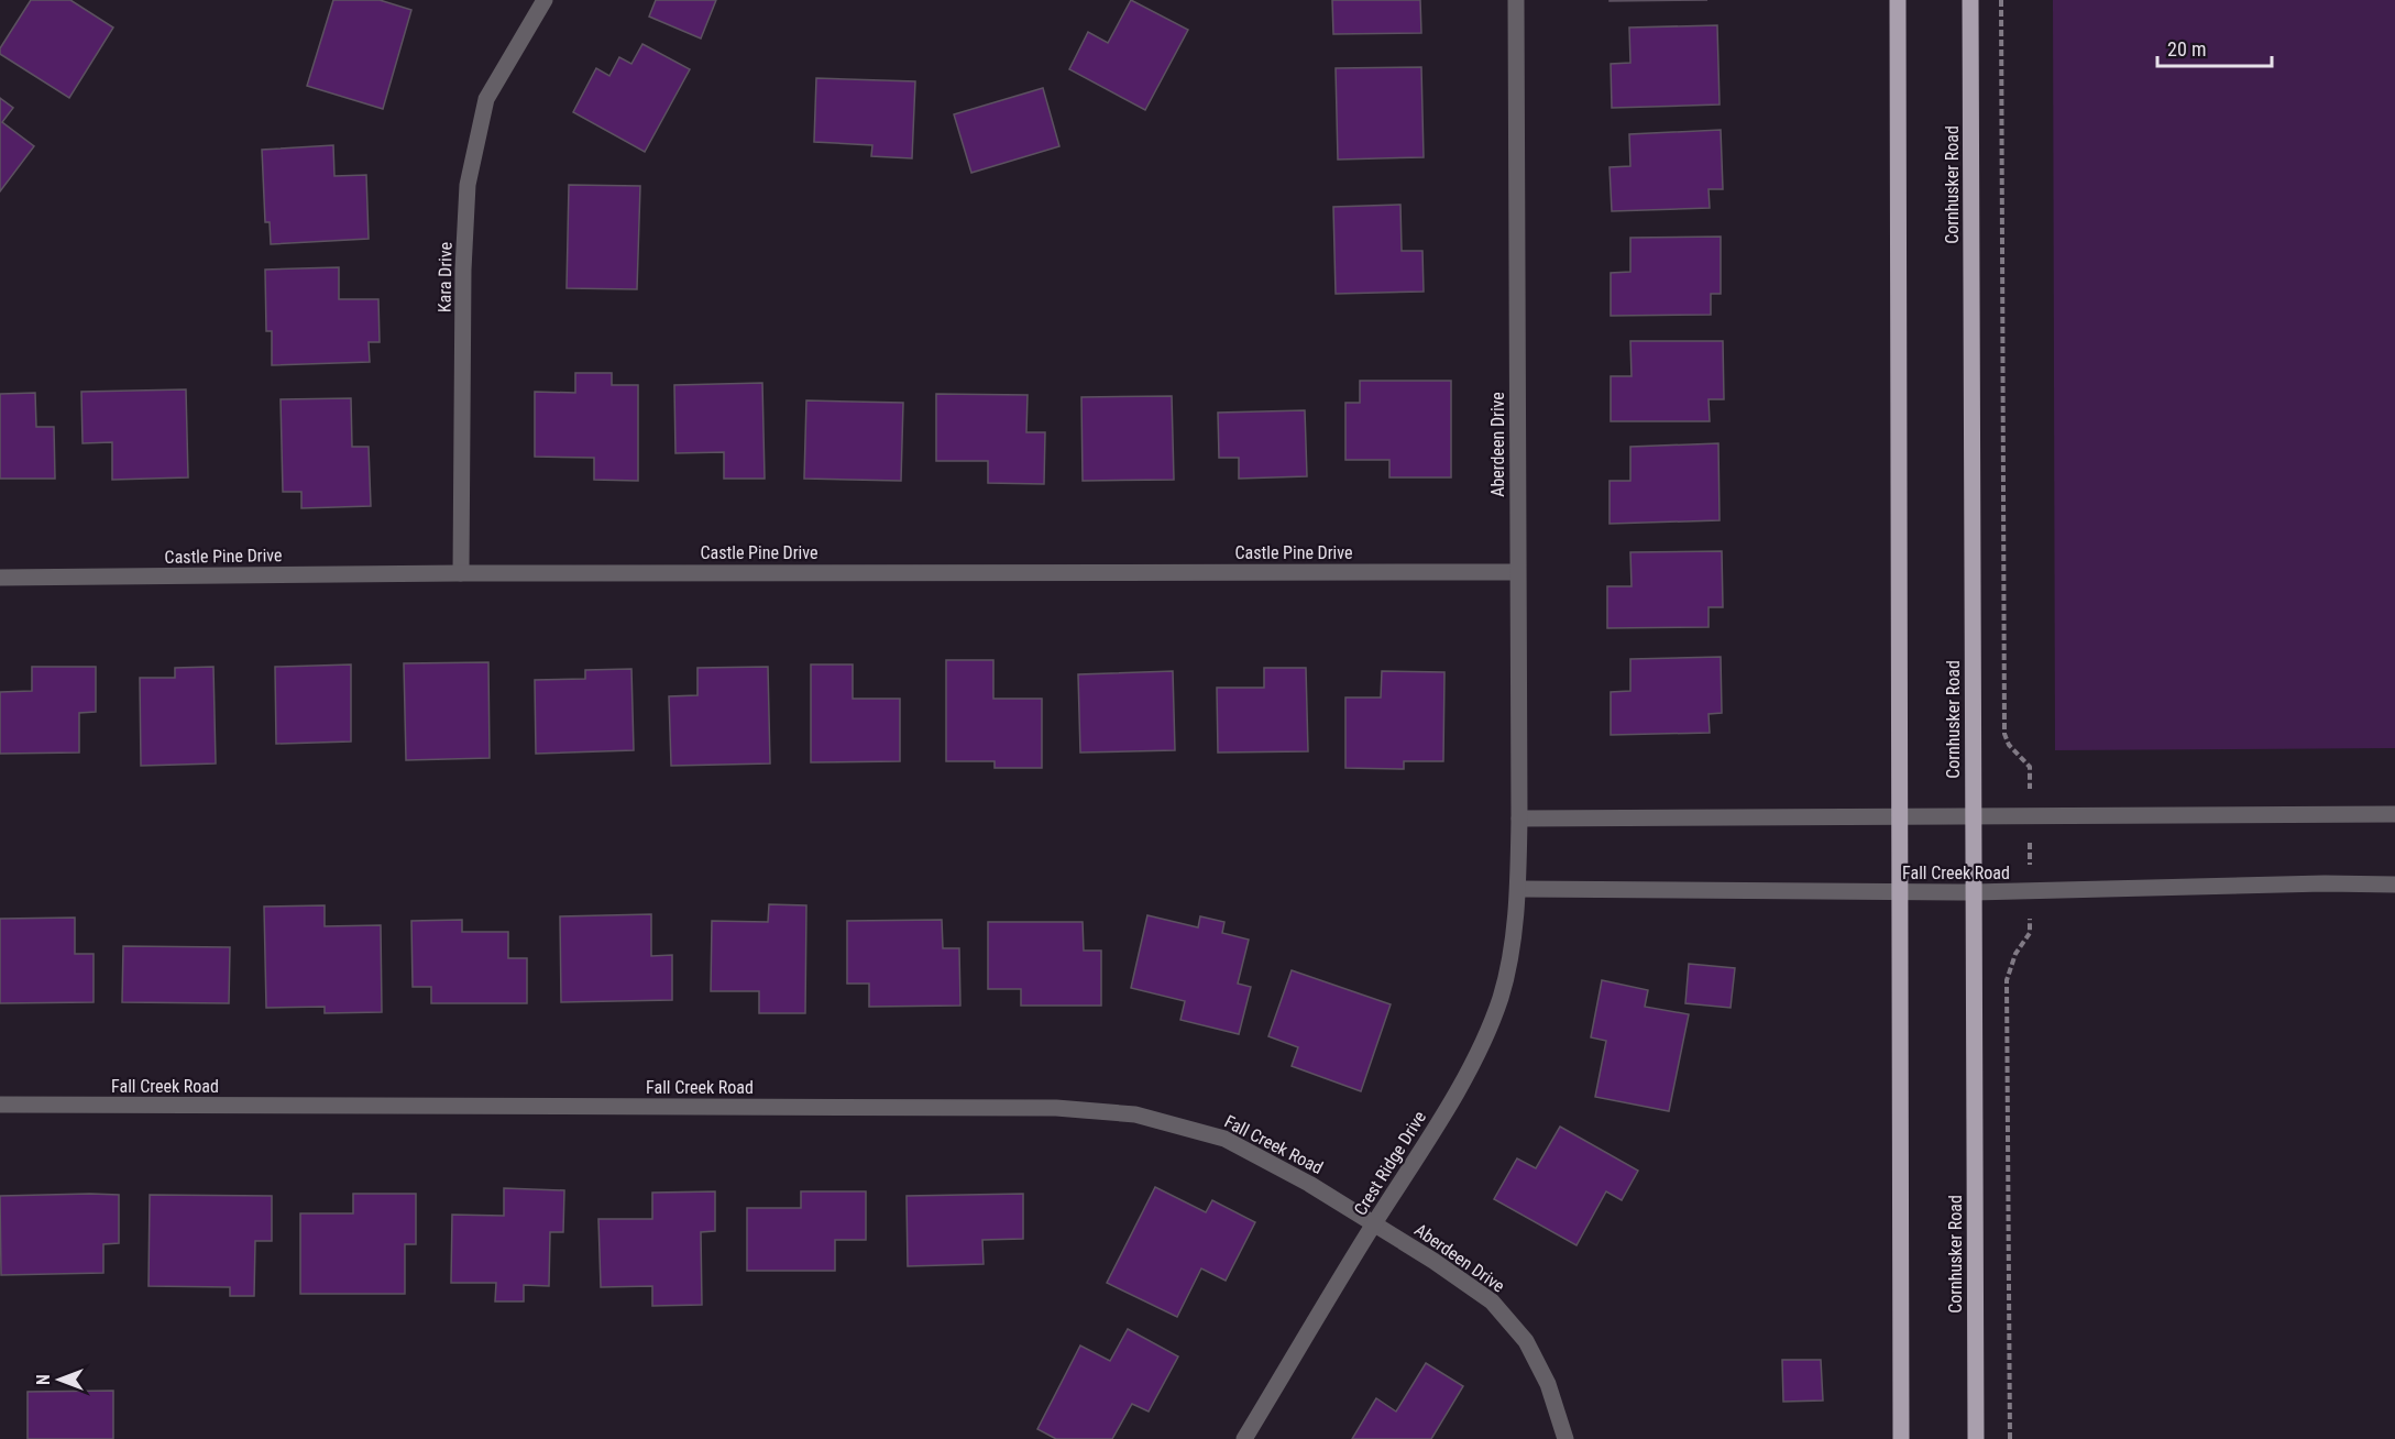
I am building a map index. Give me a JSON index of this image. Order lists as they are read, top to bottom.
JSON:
{
  "streets": {
    "main road": ["Cornhusker Road"],
    "street": [
      "Kara Drive",
      "Aberdeen Drive",
      "Castle Pine Drive",
      "Fall Creek Road",
      "Crest Ridge Drive"
    ]
  },
  "crossings": [
    ["Cornhusker Road", "Fall Creek Road"],
    ["Kara Drive", "Castle Pine Drive"],
    ["Aberdeen Drive", "Castle Pine Drive"],
    ["Aberdeen Drive", "Fall Creek Road"],
    ["Aberdeen Drive", "Crest Ridge Drive"],
    ["Fall Creek Road", "Crest Ridge Drive"]
  ],
  "scale_bar": "20 m",
  "north": "left"
}
